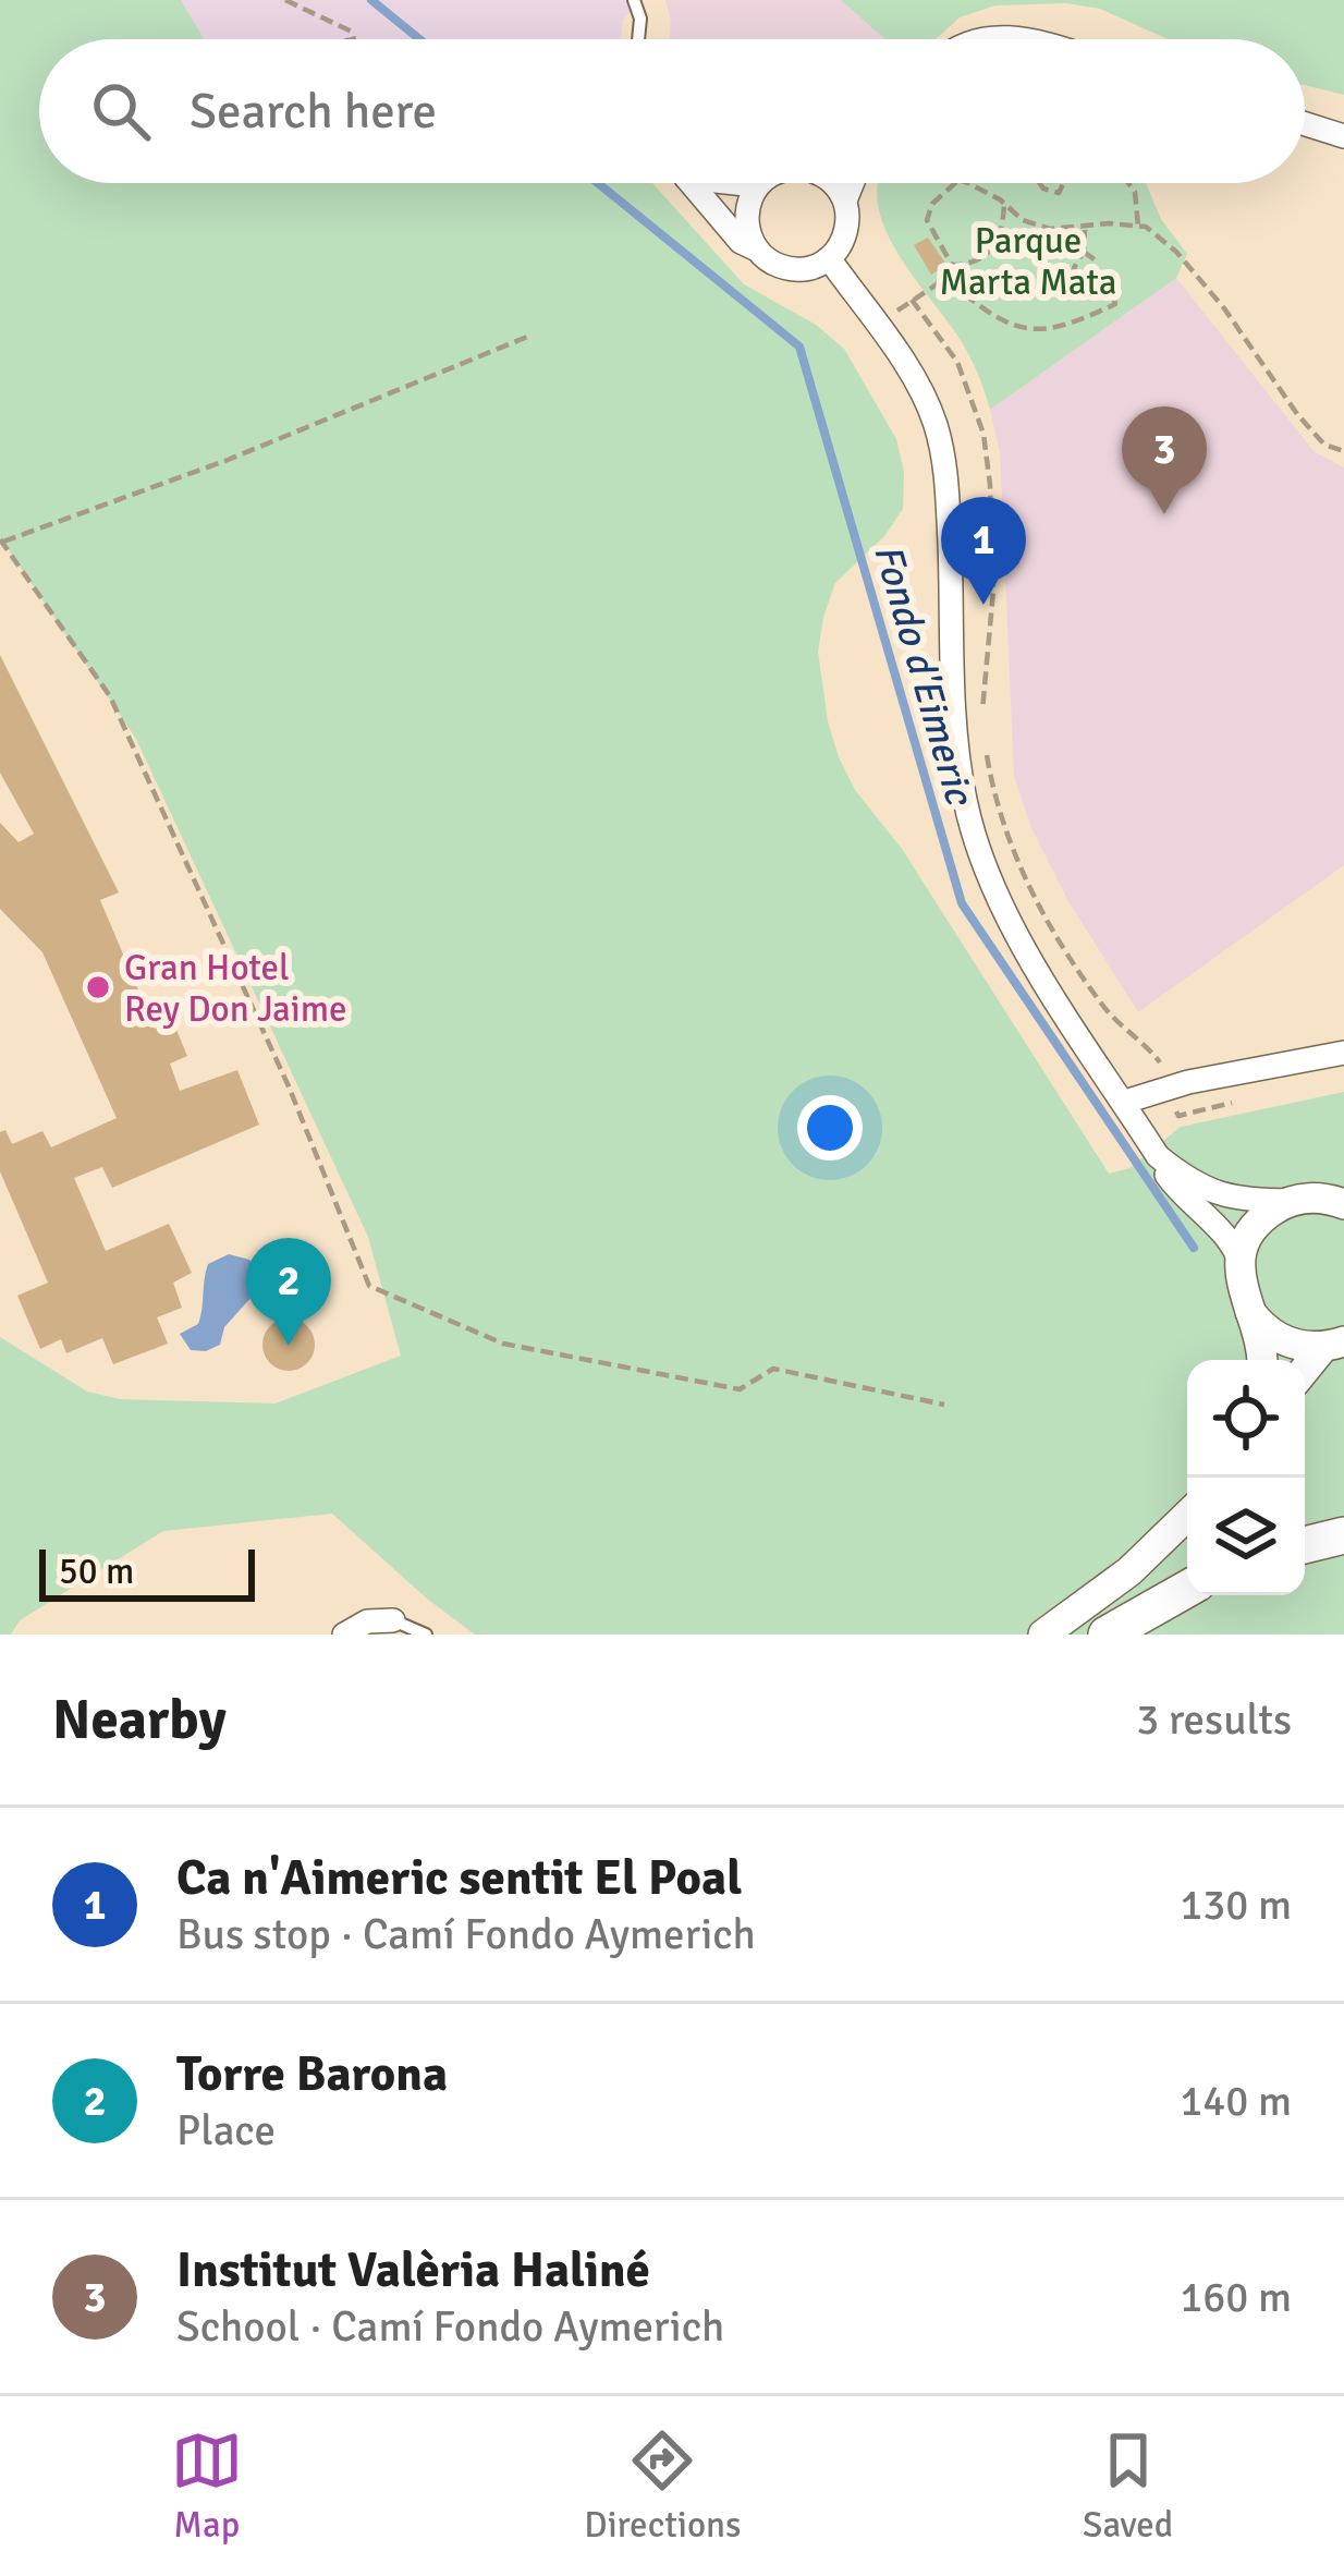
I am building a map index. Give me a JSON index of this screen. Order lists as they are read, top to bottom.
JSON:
{
  "water": ["Fondo d'Eimeric"],
  "parks": ["Parque Marta Mata"],
  "places": ["Gran Hotel Rey Don Jaime"],
  "scale_bar": "50 m",
  "page": {
    "search": "Search here",
    "pins": ["3", "1", "2"],
    "scale": "50 m",
    "heading": ["Nearby", "3 results"],
    "list": [
      {
        "mark": "1",
        "name": "Ca n'Aimeric sentit El Poal",
        "note": "Bus stop · Camí Fondo Aymerich",
        "value": "130 m"
      },
      {
        "mark": "2",
        "name": "Torre Barona",
        "note": "Place",
        "value": "140 m"
      },
      {
        "mark": "3",
        "name": "Institut Valèria Haliné",
        "note": "School · Camí Fondo Aymerich",
        "value": "160 m"
      }
    ],
    "nav": ["Map", "Directions", "Saved"]
  }
}
